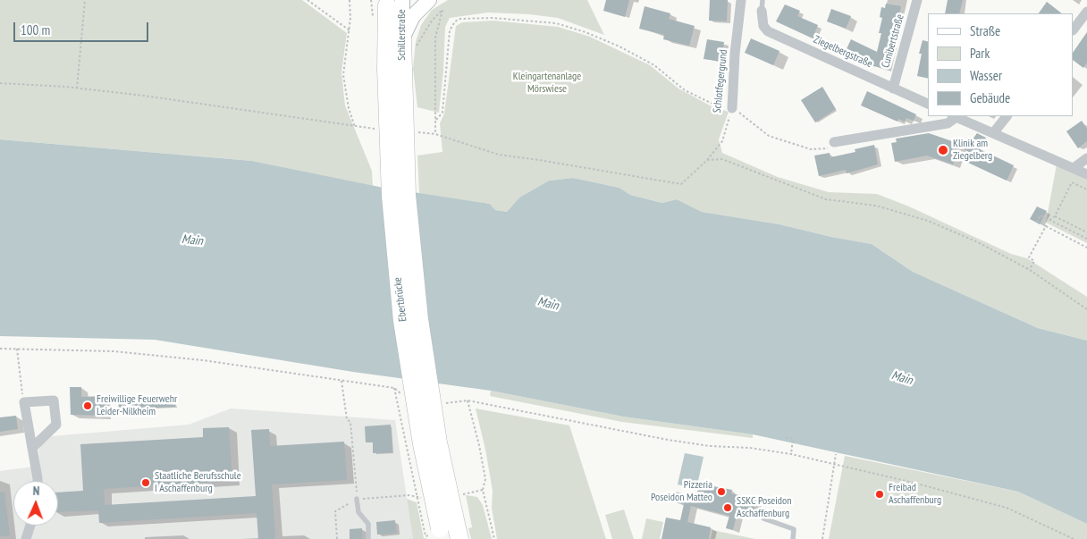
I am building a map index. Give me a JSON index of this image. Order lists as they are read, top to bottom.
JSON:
{
  "streets": {
    "highway": ["Schillerstraße", "Ebertbrücke"],
    "street": ["Cunibertstraße", "Ziegelbergstraße", "Schlotfegergrund"]
  },
  "crossings": [
    ["Schillerstraße", "Ebertbrücke"],
    ["Cunibertstraße", "Ziegelbergstraße"]
  ],
  "water": ["Main"],
  "parks": ["Kleingartenanlage Mörswiese"],
  "places": [
    "Klinik am Ziegelberg",
    "Freiwillige Feuerwehr Leider-Nilkheim",
    "Staatliche Berufsschule I Aschaffenburg",
    "Pizzeria Poseidon Matteo",
    "Freibad Aschaffenburg",
    "SSKC Poseidon Aschaffenburg"
  ],
  "legend": [
    "Straße",
    "Park",
    "Wasser",
    "Gebäude"
  ],
  "scale_bar": "100 m",
  "north": "top"
}
